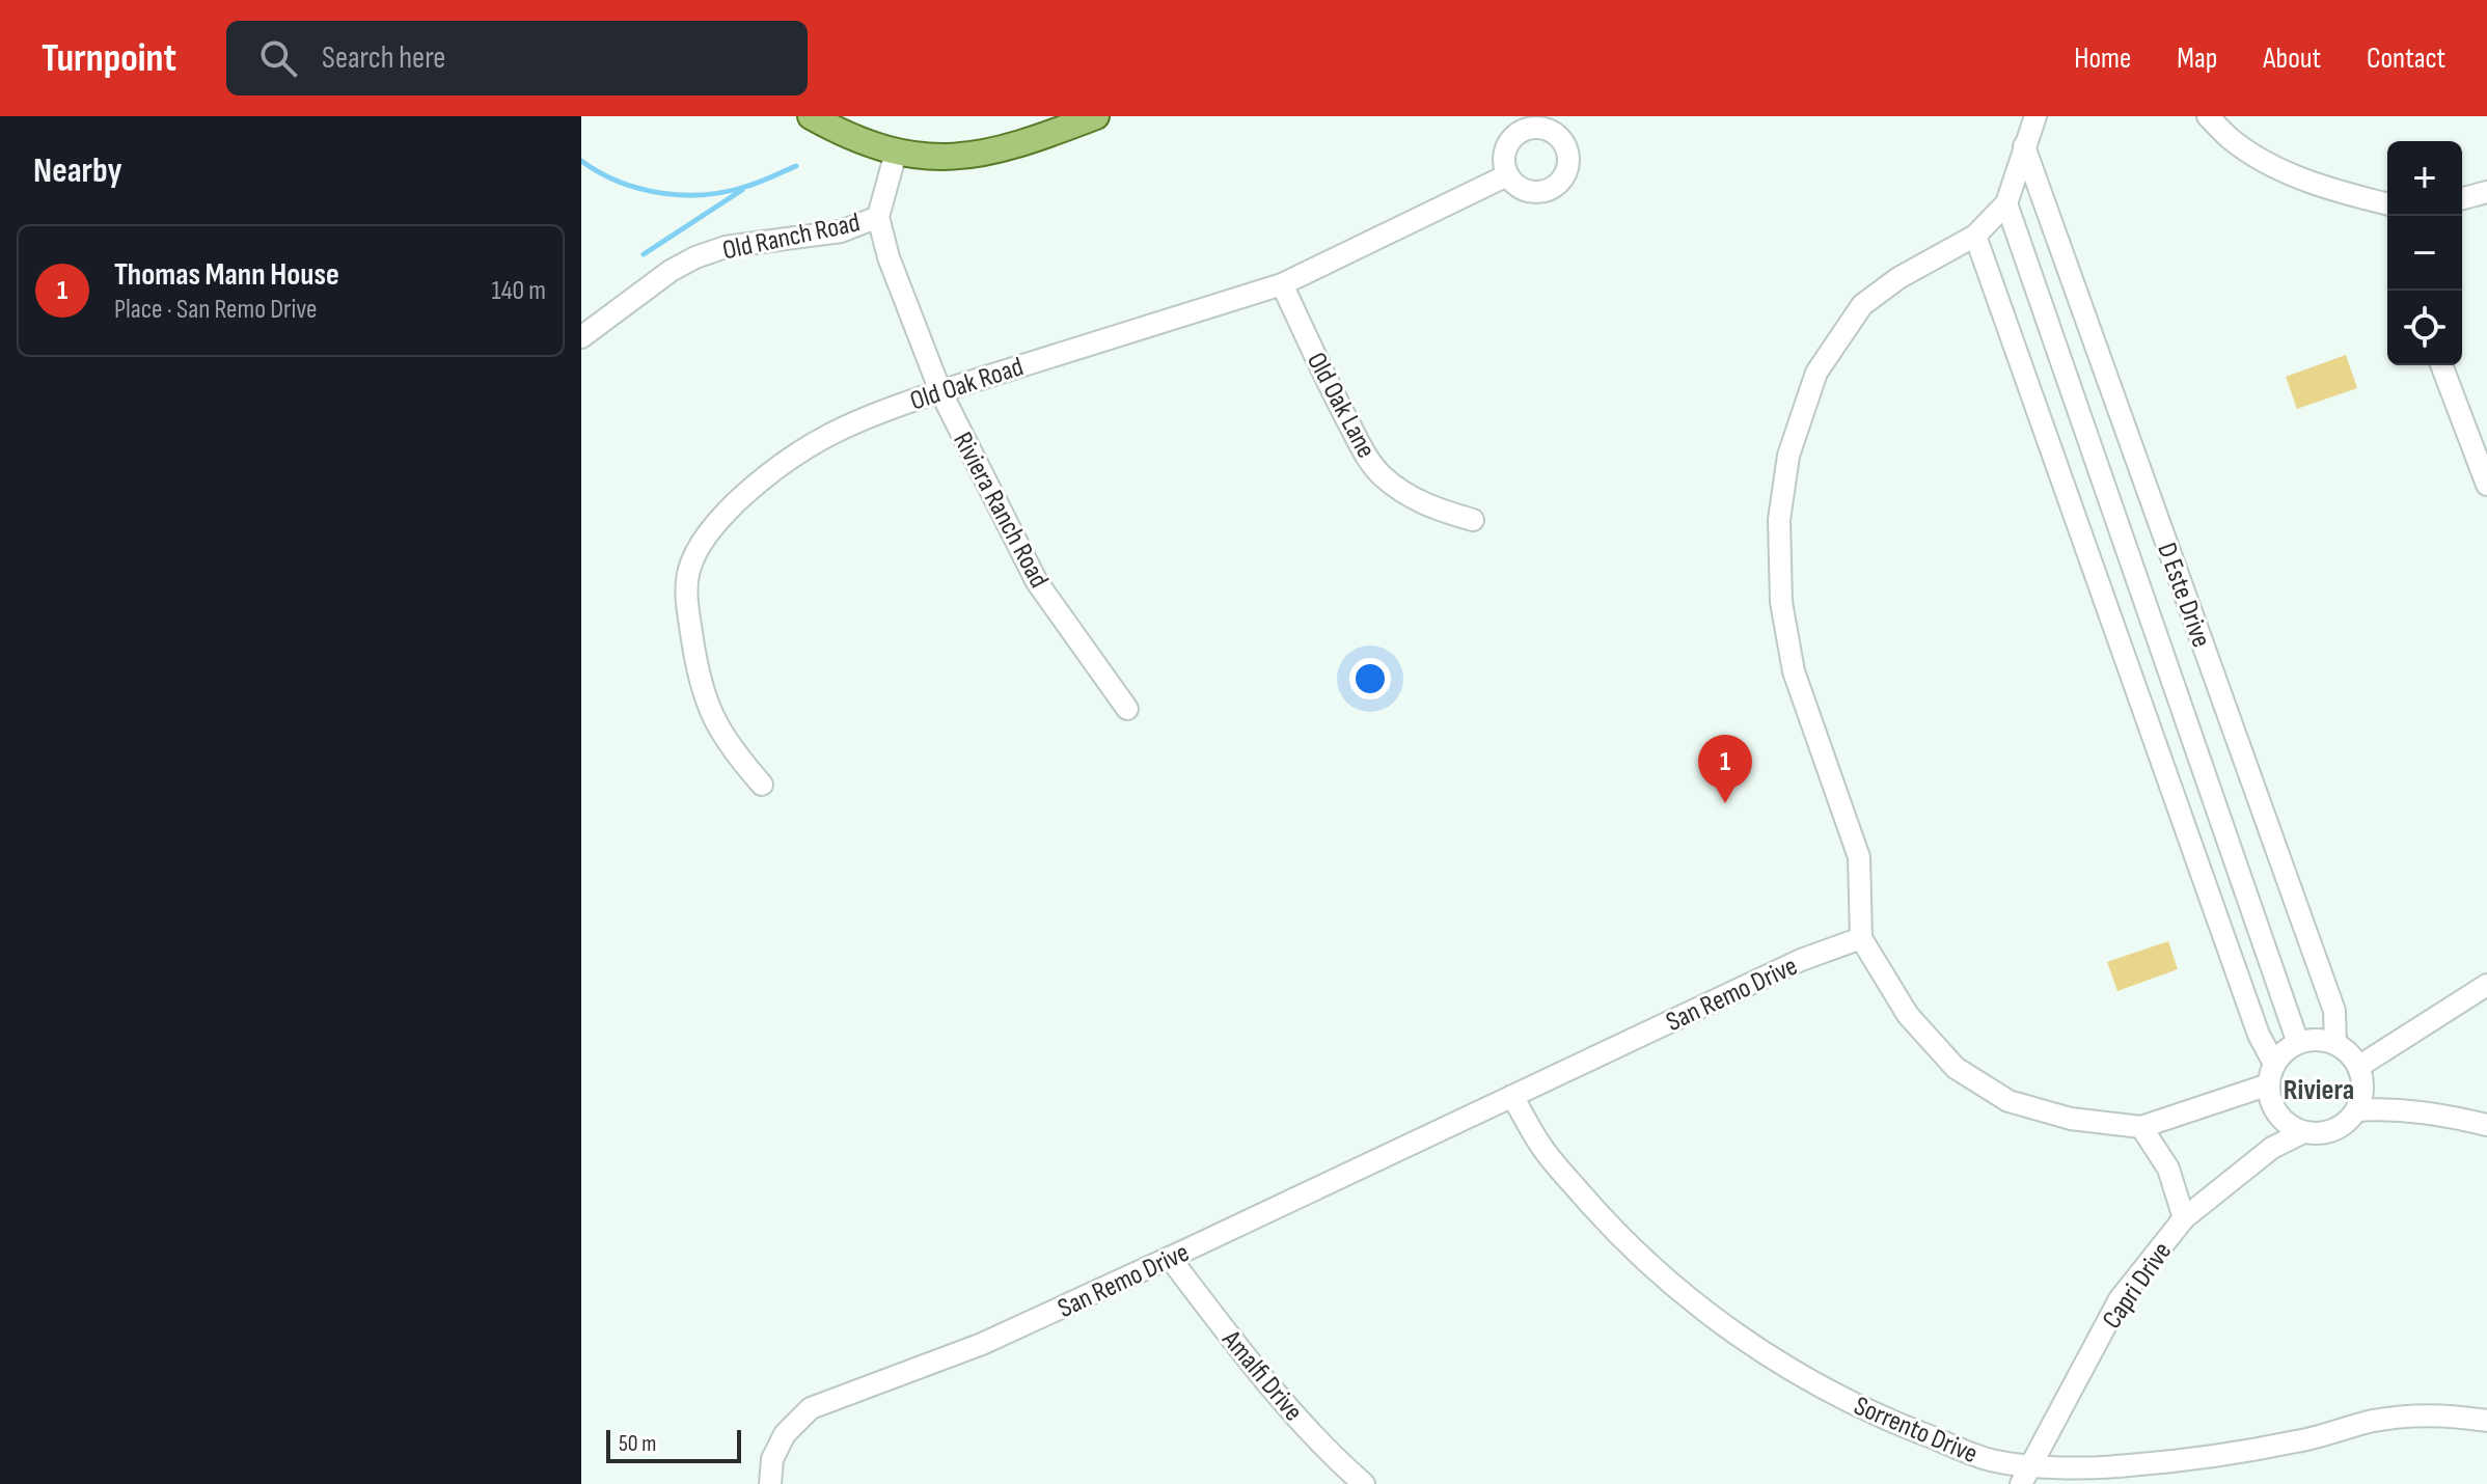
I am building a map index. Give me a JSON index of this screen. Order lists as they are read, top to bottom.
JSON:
{
  "streets": {
    "street": [
      "Old Ranch Road",
      "Old Oak Road",
      "Old Oak Lane",
      "Riviera Ranch Road",
      "D Este Drive",
      "San Remo Drive",
      "Capri Drive",
      "Amalfi Drive",
      "Sorrento Drive"
    ]
  },
  "crossings": [
    ["Old Ranch Road", "Riviera Ranch Road"],
    ["Old Oak Road", "Old Oak Lane"],
    ["Old Oak Road", "Riviera Ranch Road"],
    ["D Este Drive", "Capri Drive"],
    ["San Remo Drive", "Amalfi Drive"],
    ["San Remo Drive", "Sorrento Drive"],
    ["Capri Drive", "Sorrento Drive"]
  ],
  "districts": ["Riviera"],
  "scale_bar": "50 m",
  "page": {
    "header": "Turnpoint",
    "search": "Search here",
    "nav": [
      "Home",
      "Map",
      "About",
      "Contact"
    ],
    "heading": "Nearby",
    "map_buttons": ["+", "−"],
    "list": [
      {
        "mark": "1",
        "name": "Thomas Mann House",
        "note": "Place · San Remo Drive",
        "value": "140 m"
      }
    ],
    "pins": "1",
    "scale": "50 m"
  }
}
